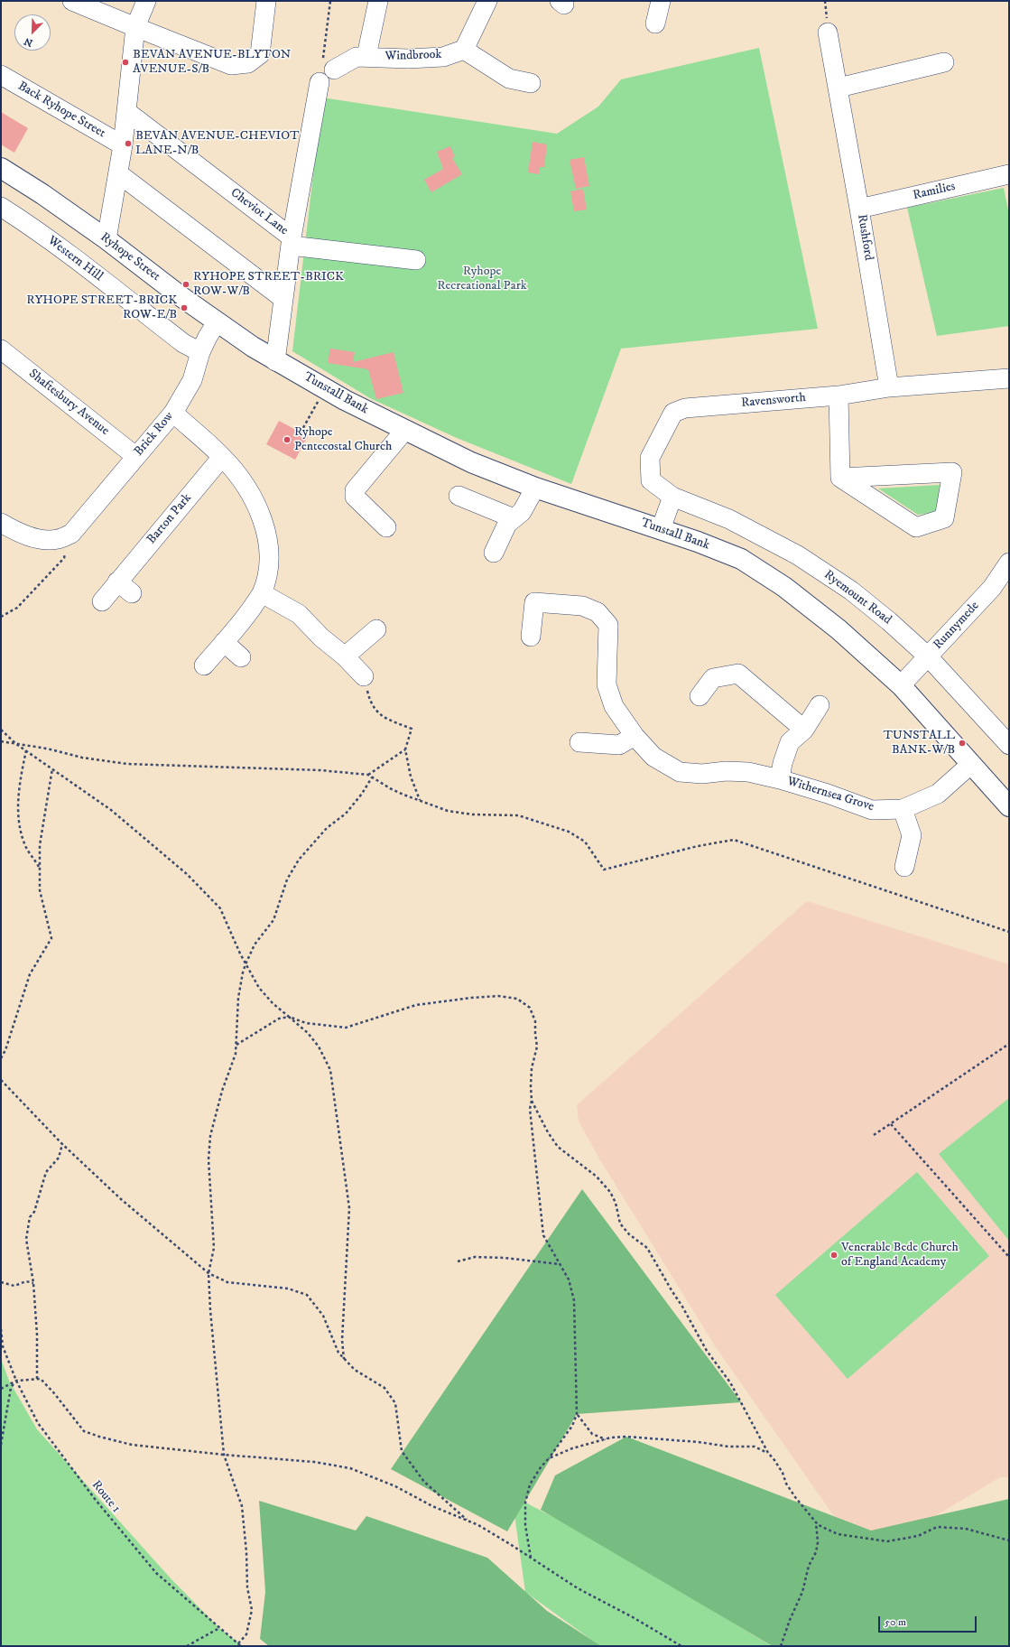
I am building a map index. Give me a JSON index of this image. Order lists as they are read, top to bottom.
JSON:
{
  "streets": {
    "main road": ["Ryhope Street", "Tunstall Bank"],
    "street": [
      "Windbrook",
      "Back Ryhope Street",
      "Ramilies",
      "Cheviot Lane",
      "Rushford",
      "Western Hill",
      "Ravensworth",
      "Shaftesbury Avenue",
      "Brick Row",
      "Barton Park",
      "Ryemount Road",
      "Runnymede",
      "Withernsea Grove"
    ],
    "path": ["Route 1"]
  },
  "crossings": [
    ["Ramilies", "Rushford"],
    ["Cheviot Lane", "Ryhope Street"],
    ["Cheviot Lane", "Tunstall Bank"],
    ["Rushford", "Ravensworth"],
    ["Ryhope Street", "Tunstall Bank"],
    ["Ryhope Street", "Brick Row"],
    ["Western Hill", "Brick Row"],
    ["Tunstall Bank", "Runnymede"],
    ["Tunstall Bank", "Withernsea Grove"],
    ["Ravensworth", "Ryemount Road"],
    ["Shaftesbury Avenue", "Brick Row"],
    ["Ryemount Road", "Runnymede"]
  ],
  "parks": ["Ryhope Recreational Park"],
  "places": [
    "BEVAN AVENUE-BLYTON AVENUE-S/B",
    "BEVAN AVENUE-CHEVIOT LANE-N/B",
    "RYHOPE STREET-BRICK ROW-W/B",
    "RYHOPE STREET-BRICK ROW-E/B",
    "Ryhope Pentecostal Church",
    "TUNSTALL BANK-W/B",
    "Venerable Bede Church of England Academy"
  ],
  "scale_bar": "50 m",
  "north": "bottom left"
}
